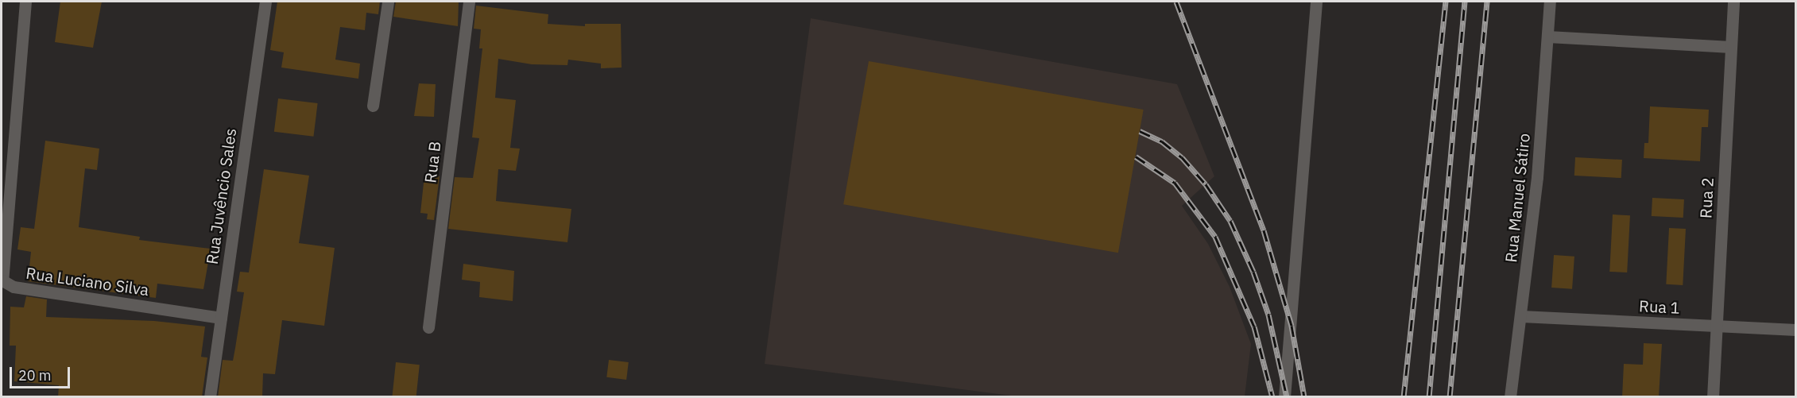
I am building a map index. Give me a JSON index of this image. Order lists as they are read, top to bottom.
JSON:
{
  "streets": {
    "street": [
      "Rua B",
      "Rua Juvêncio Sales",
      "Rua Manuel Sátiro",
      "Rua 2",
      "Rua Luciano Silva",
      "Rua 1"
    ]
  },
  "crossings": [
    ["Rua Juvêncio Sales", "Rua Luciano Silva"],
    ["Rua Manuel Sátiro", "Rua 1"],
    ["Rua 2", "Rua 1"]
  ],
  "scale_bar": "20 m"
}
